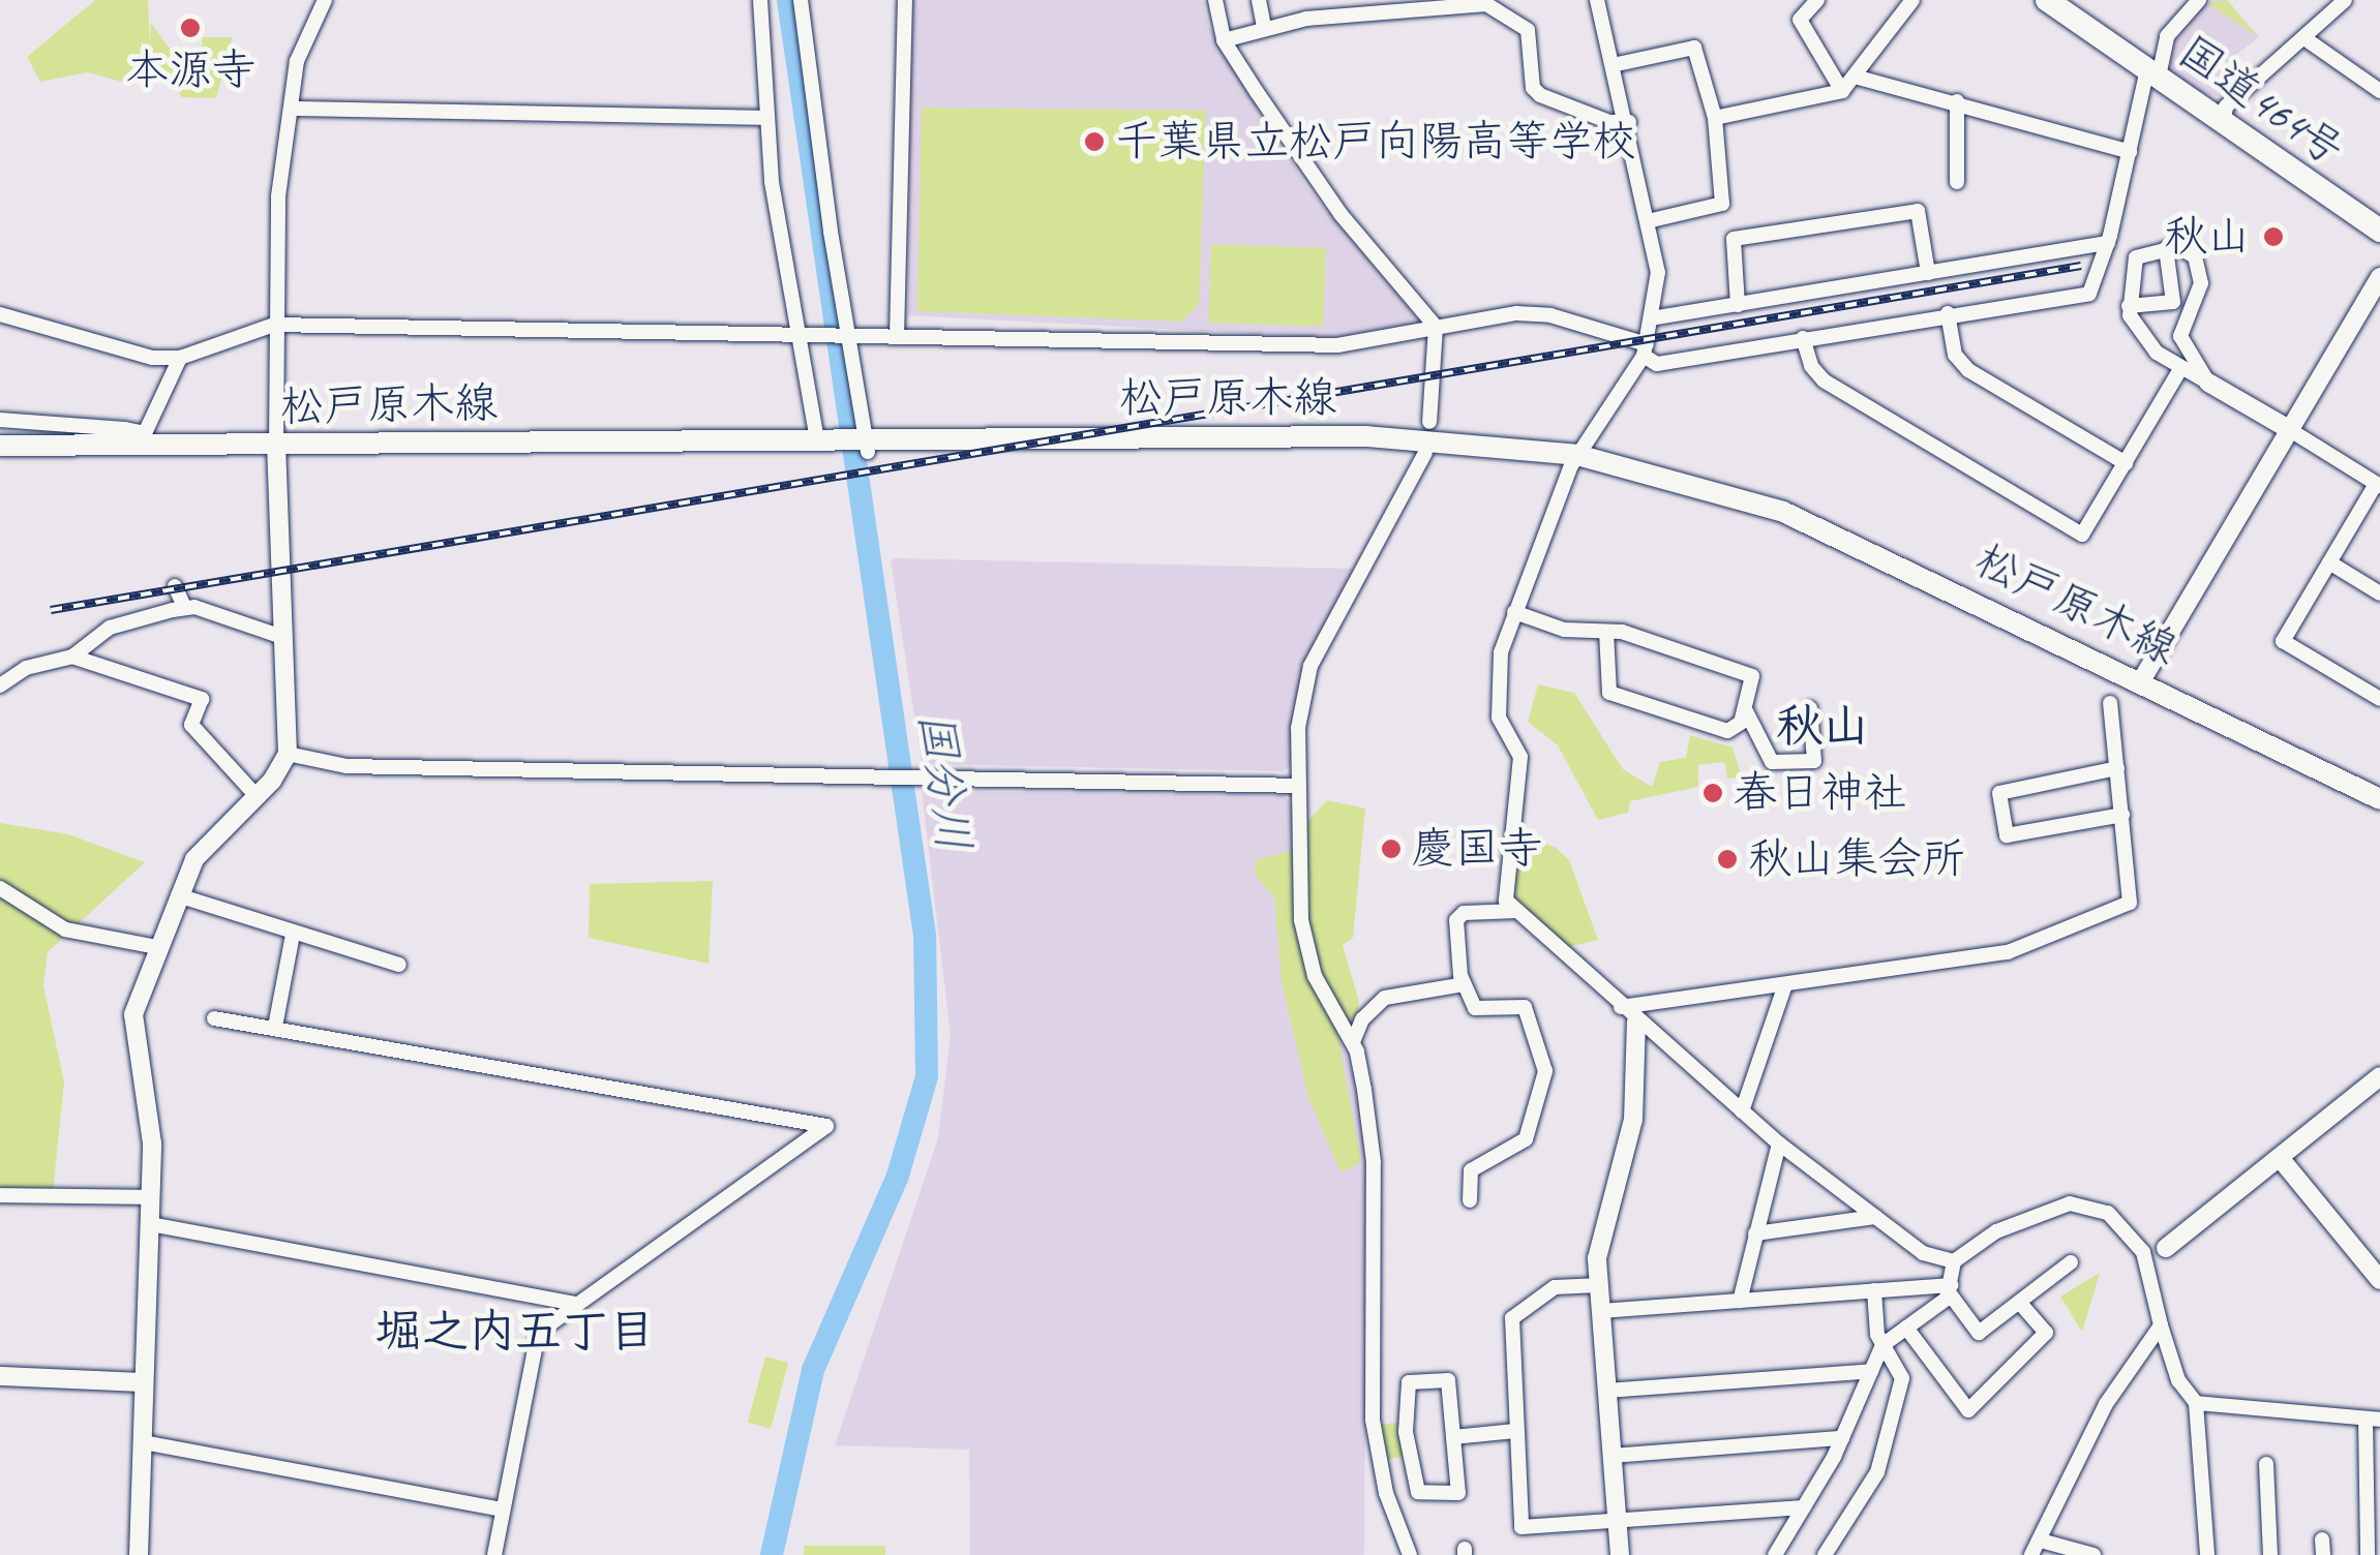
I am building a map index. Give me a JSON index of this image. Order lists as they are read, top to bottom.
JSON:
{
  "streets": {
    "highway": ["国道464号"],
    "main road": ["松戸原木線"]
  },
  "districts": ["秋山", "堀之内五丁目"],
  "water": ["国分川"],
  "places": [
    "本源寺",
    "千葉県立松戸向陽高等学校",
    "秋山",
    "春日神社",
    "慶国寺",
    "秋山集会所"
  ]
}
